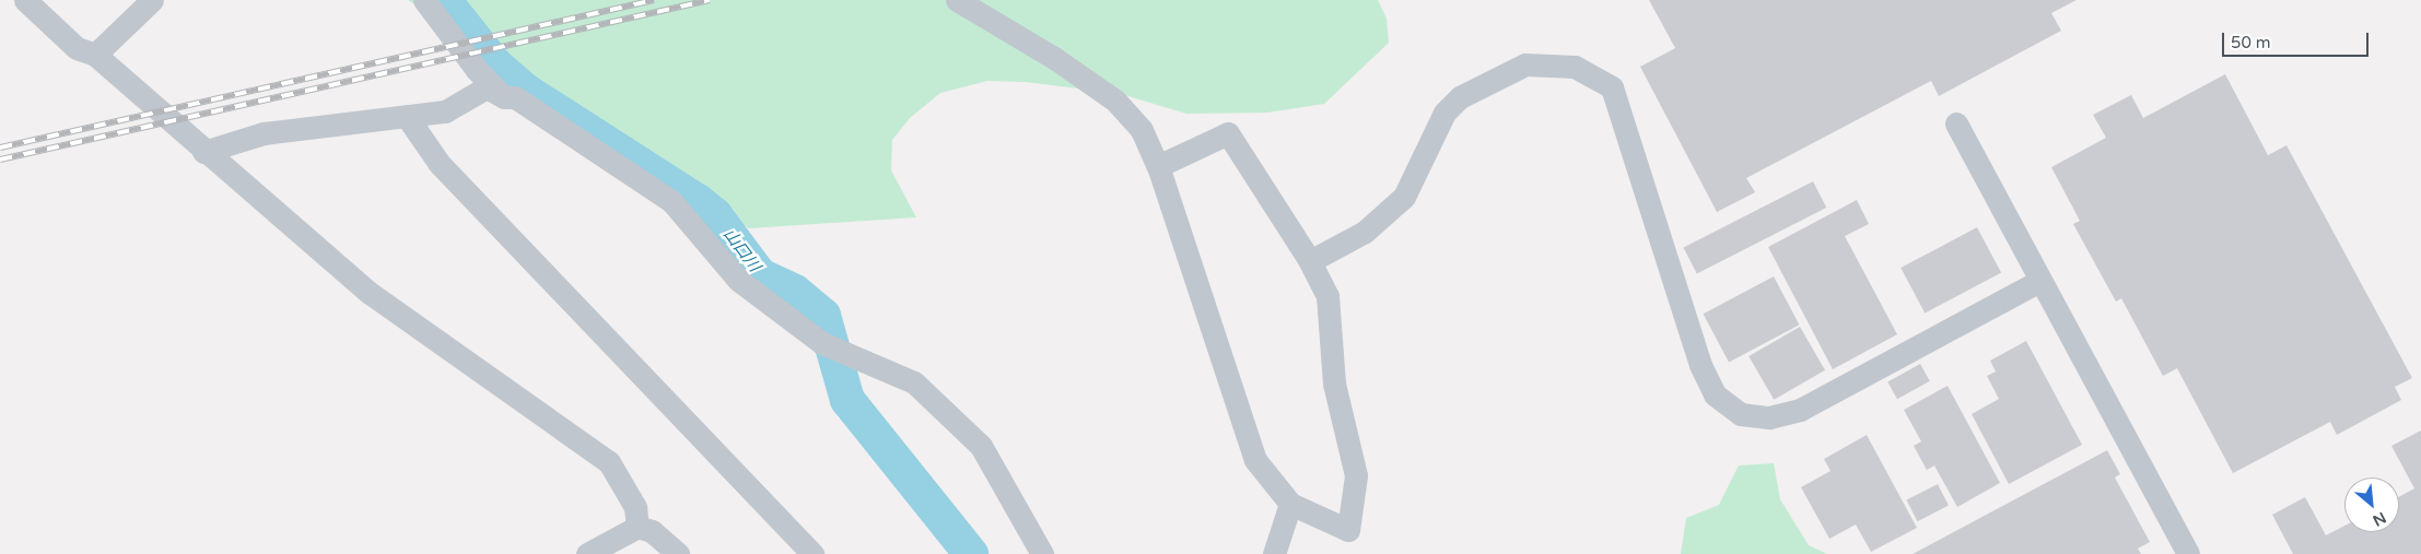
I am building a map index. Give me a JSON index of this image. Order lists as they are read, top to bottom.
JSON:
{
  "water": ["山口川"],
  "scale_bar": "50 m",
  "north": "bottom right"
}
